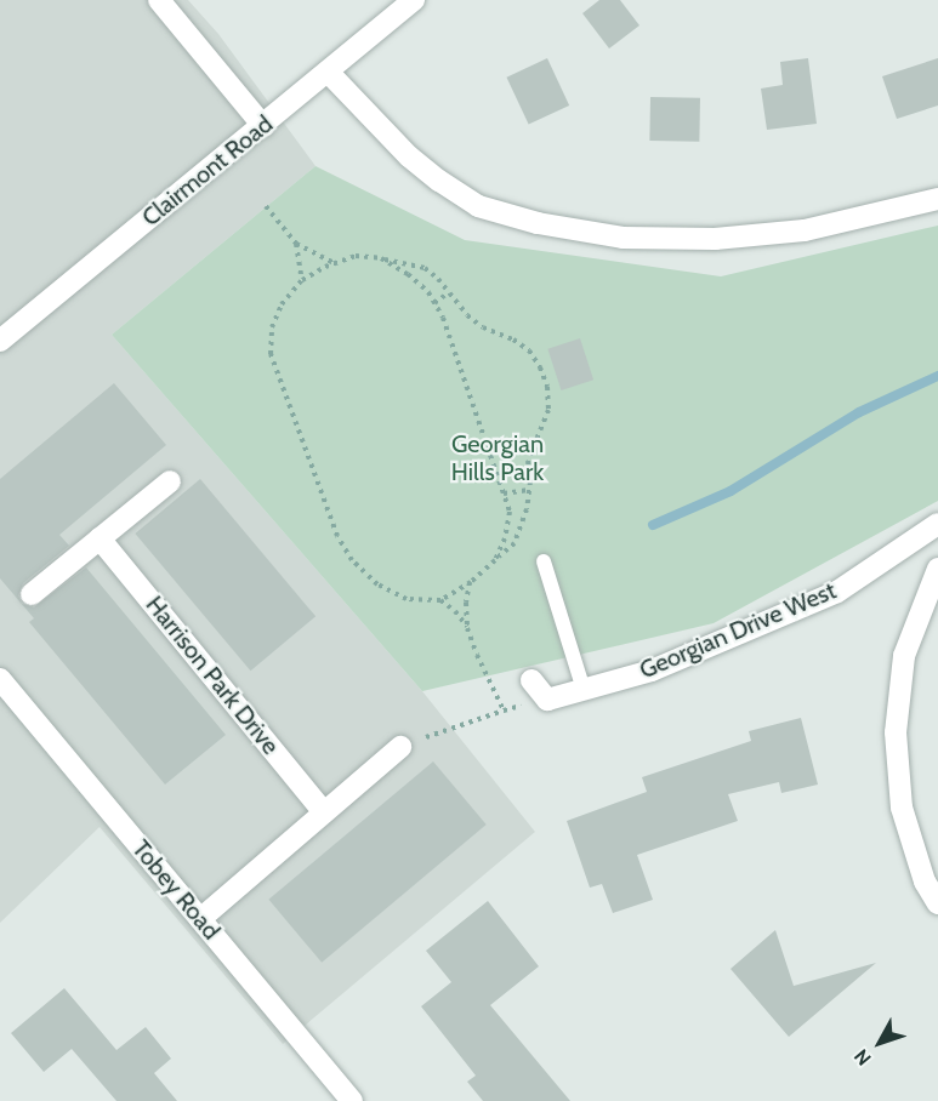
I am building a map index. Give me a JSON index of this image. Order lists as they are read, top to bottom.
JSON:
{
  "streets": {
    "street": [
      "Clairmont Road",
      "Georgian Drive West",
      "Harrison Park Drive",
      "Tobey Road"
    ]
  },
  "parks": ["Georgian Hills Park"],
  "north": "bottom left"
}
